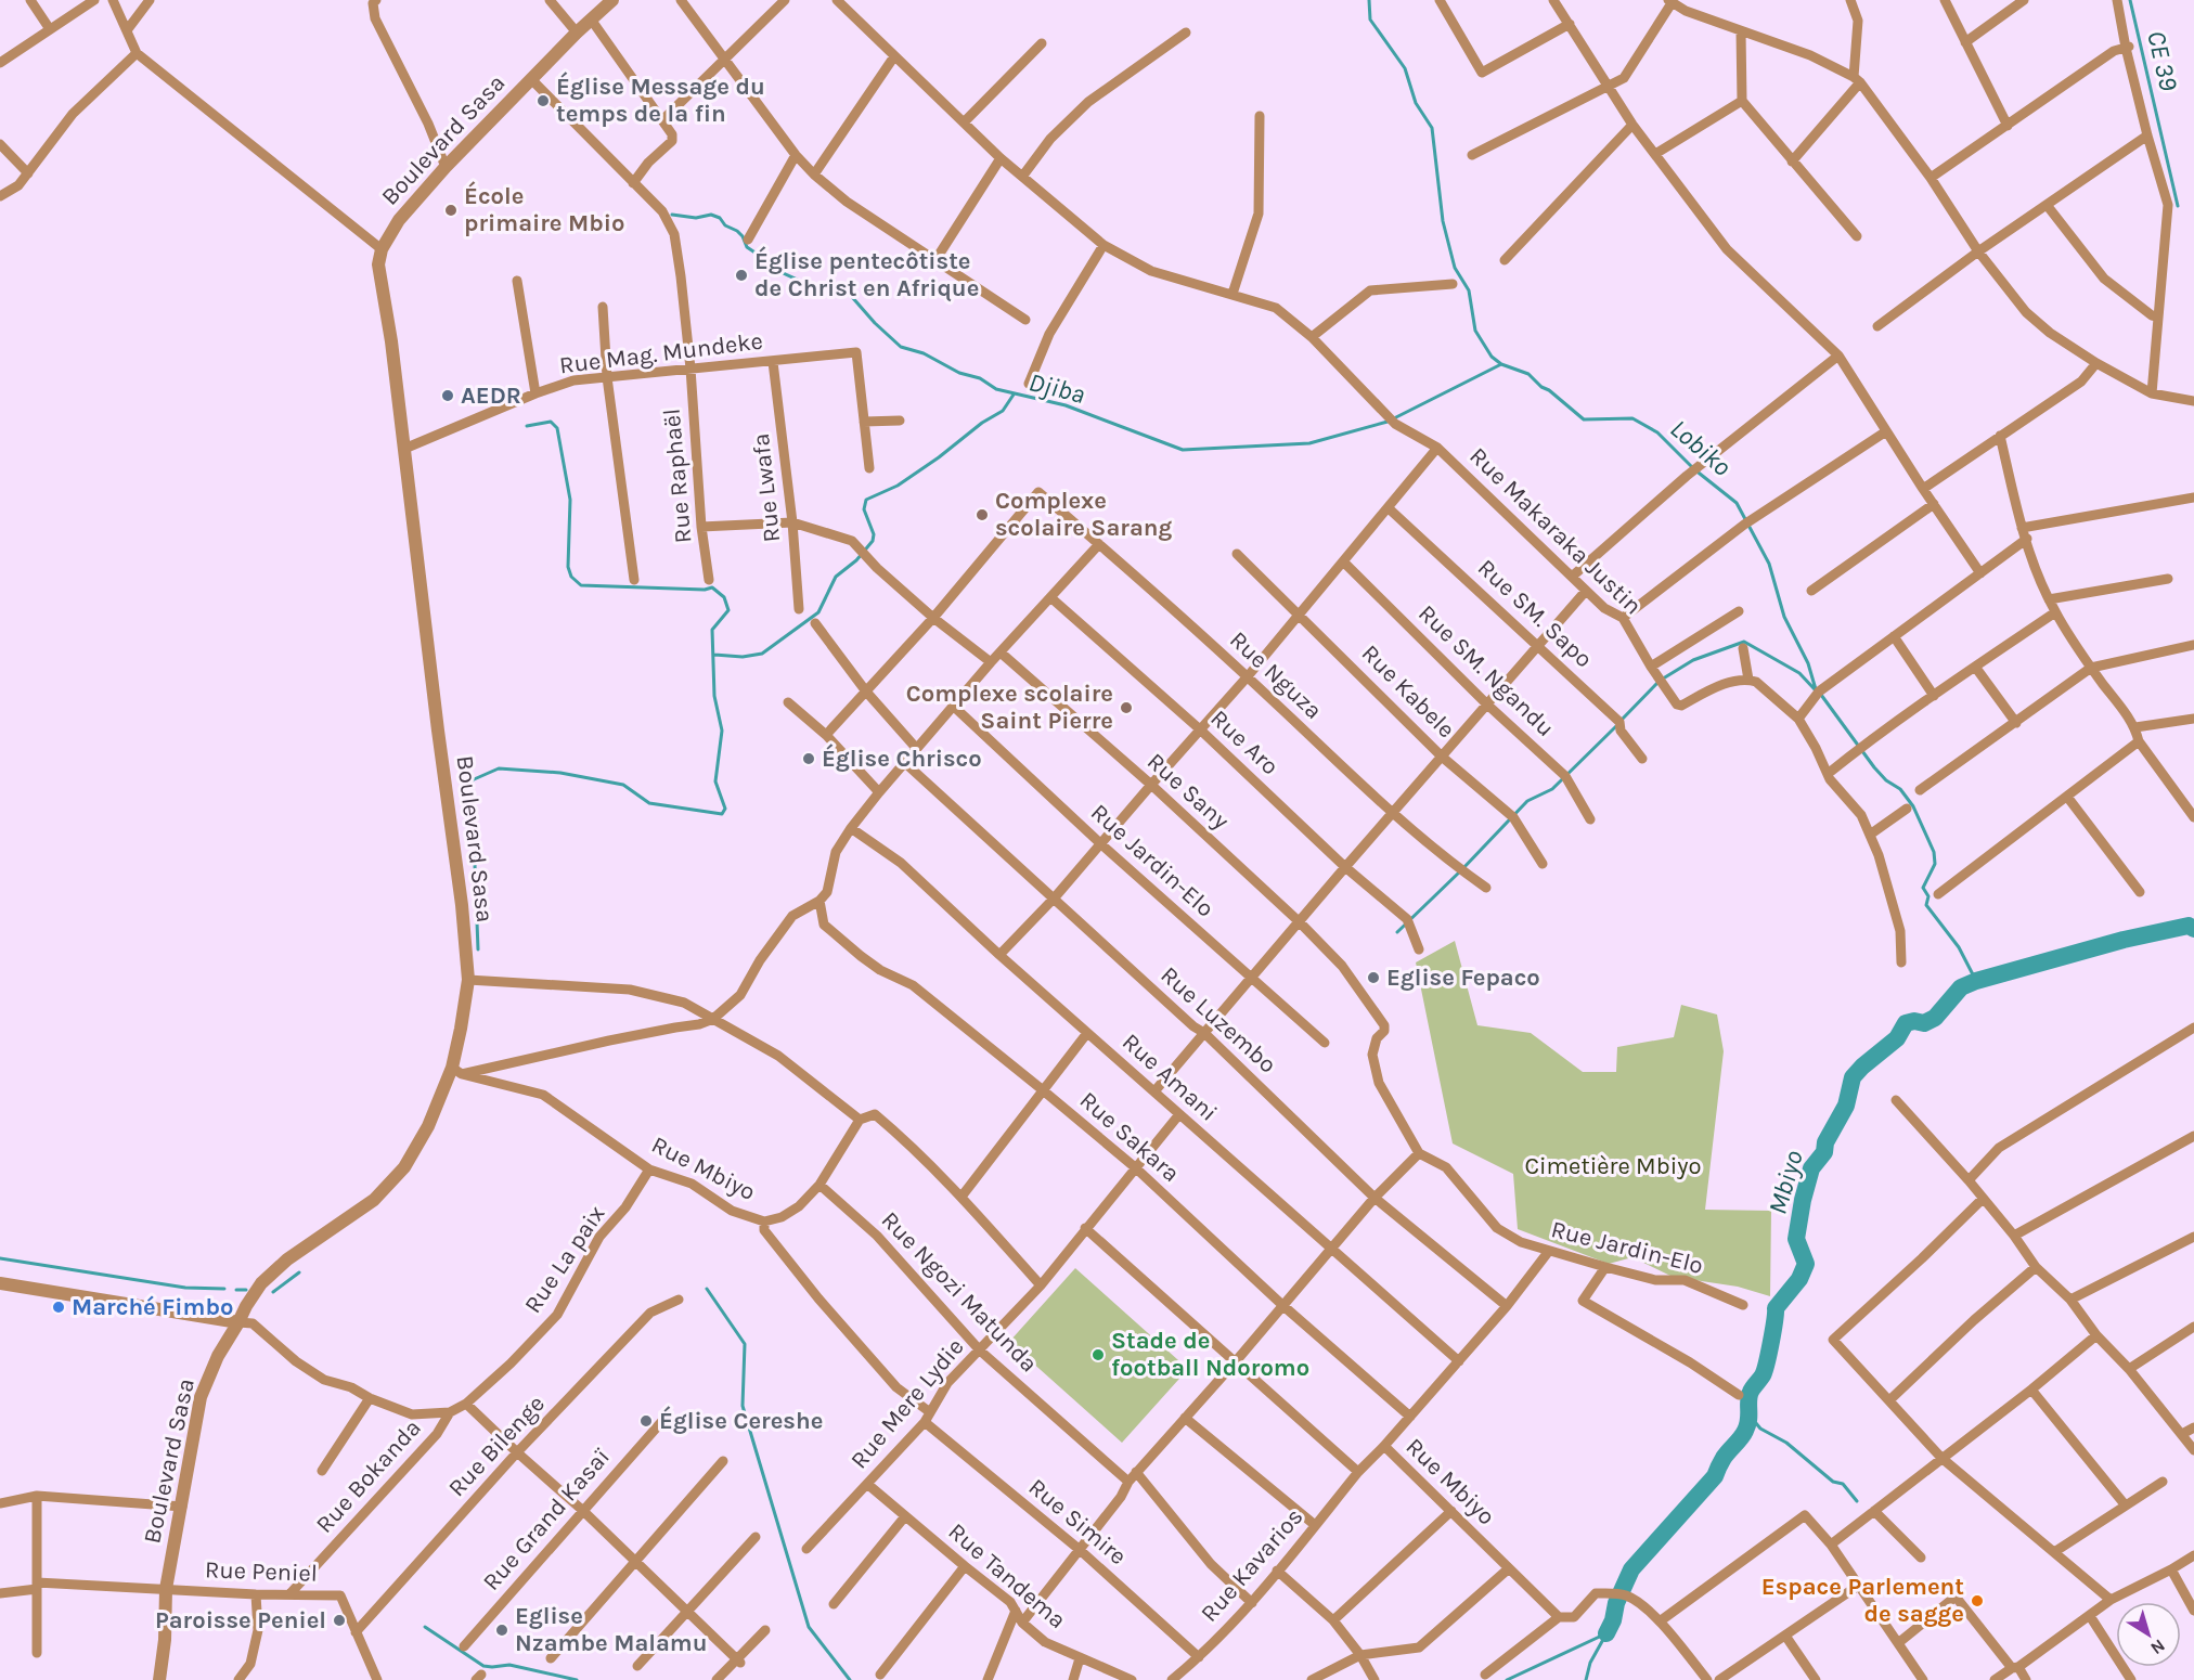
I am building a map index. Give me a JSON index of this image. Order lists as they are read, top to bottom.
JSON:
{
  "streets": {
    "street": [
      "Boulevard Sasa",
      "Rue Mag. Mundeke",
      "Rue Raphaël",
      "Rue Lwafa",
      "Rue Makaraka Justin",
      "Rue SM. Sapo",
      "Rue SM. Ngandu",
      "Rue Nguza",
      "Rue Kabele",
      "Rue Aro",
      "Rue Sany",
      "Rue Jardin-Elo",
      "Rue Luzembo",
      "Rue Amani",
      "Rue Sakara",
      "Rue Mbiyo",
      "Rue La paix",
      "Rue Ngozi Matunda",
      "Rue Mere Lydie",
      "Rue Bilenge",
      "Rue Bokanda",
      "Rue Grand Kasaï",
      "Rue Simire",
      "Rue Kavarios",
      "Rue Peniel",
      "Rue Tandema"
    ]
  },
  "crossings": [
    ["Boulevard Sasa", "Rue Mag. Mundeke"],
    ["Boulevard Sasa", "Rue Raphaël"],
    ["Boulevard Sasa", "Rue Mbiyo"],
    ["Boulevard Sasa", "Rue La paix"],
    ["Boulevard Sasa", "Rue Peniel"],
    ["Rue Mag. Mundeke", "Rue Raphaël"],
    ["Rue Mag. Mundeke", "Rue Lwafa"],
    ["Rue Sany", "Rue Jardin-Elo"],
    ["Rue Amani", "Rue Mere Lydie"],
    ["Rue Sakara", "Rue Mere Lydie"],
    ["Rue Mbiyo", "Rue La paix"],
    ["Rue Mbiyo", "Rue Ngozi Matunda"],
    ["Rue Mbiyo", "Rue Kavarios"],
    ["Rue La paix", "Rue Bokanda"],
    ["Rue Ngozi Matunda", "Rue Mere Lydie"],
    ["Rue Mere Lydie", "Rue Simire"],
    ["Rue Mere Lydie", "Rue Tandema"],
    ["Rue Bilenge", "Rue Peniel"],
    ["Rue Bokanda", "Rue Peniel"],
    ["Rue Simire", "Rue Kavarios"]
  ],
  "water": [
    "CE 39",
    "Djiba",
    "Lobiko",
    "Mbiyo"
  ],
  "parks": ["Cimetière Mbiyo"],
  "places": [
    "Église Message du temps de la fin",
    "École primaire Mbio",
    "Église pentecôtiste de Christ en Afrique",
    "AEDR",
    "Complexe scolaire Sarang",
    "Complexe scolaire Saint Pierre",
    "Église Chrisco",
    "Eglise Fepaco",
    "Marché Fimbo",
    "Stade de football Ndoromo",
    "Église Cereshe",
    "Espace Parlement de sagge",
    "Paroisse Peniel",
    "Eglise Nzambe Malamu"
  ],
  "north": "bottom right"
}
